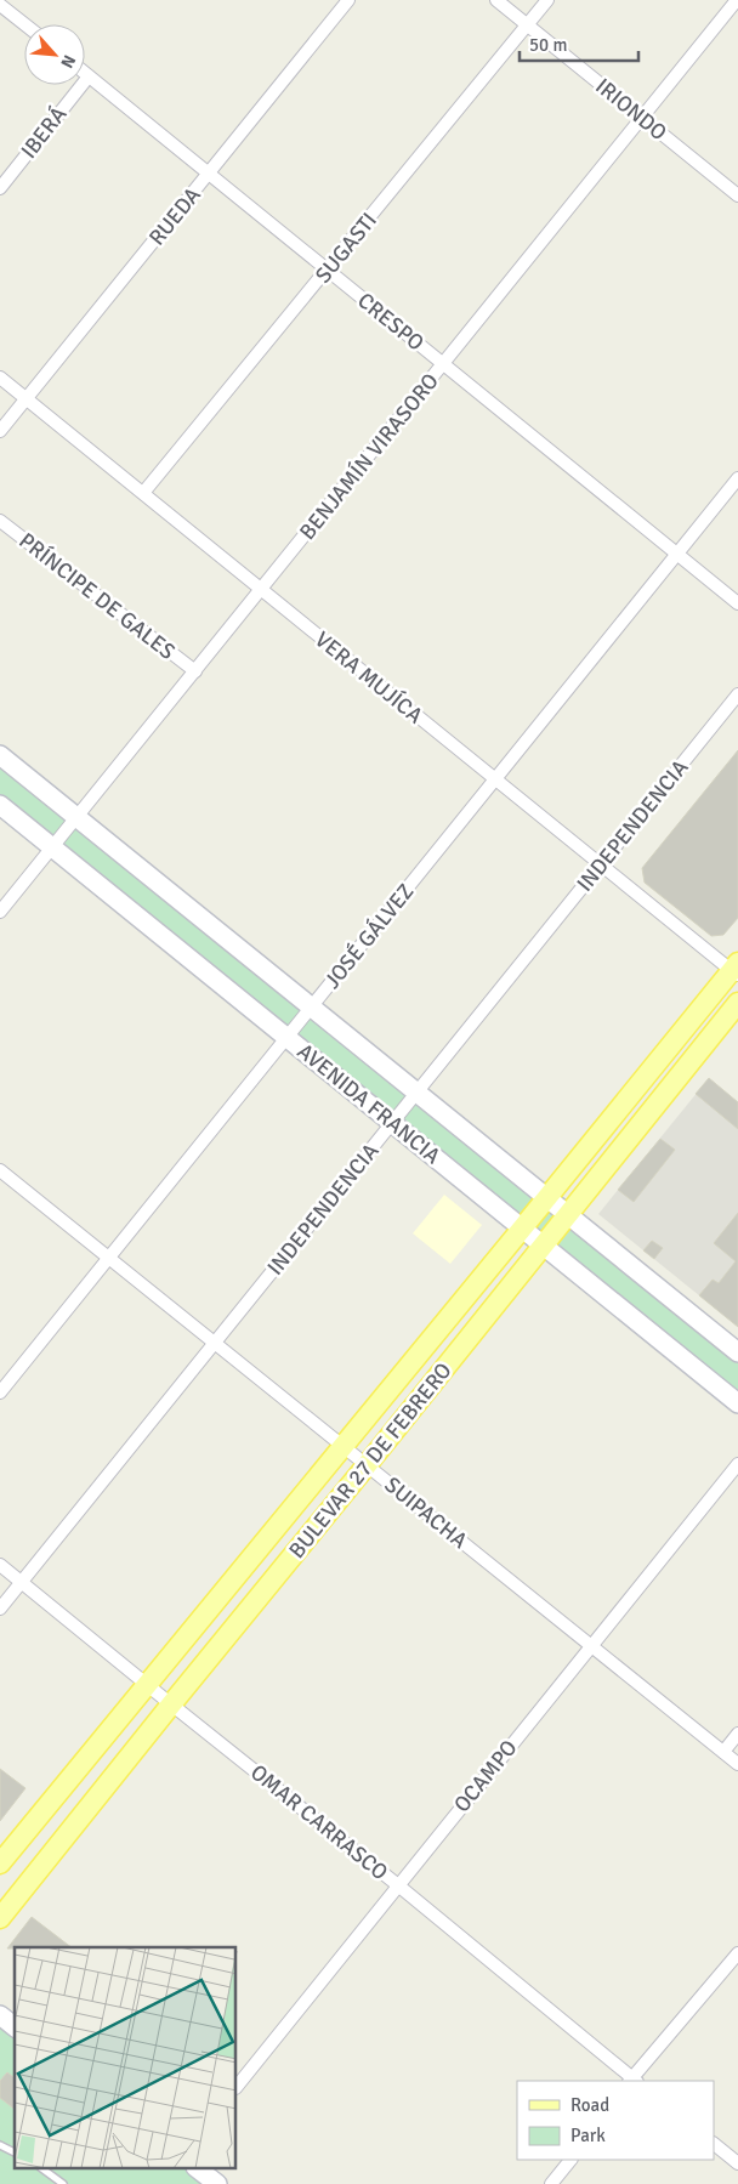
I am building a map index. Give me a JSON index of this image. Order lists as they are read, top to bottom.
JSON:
{
  "streets": {
    "main road": ["AVENIDA FRANCIA", "BULEVAR 27 DE FEBRERO"],
    "street": [
      "IRIONDO",
      "IBERÁ",
      "RUEDA",
      "SUGASTI",
      "CRESPO",
      "BENJAMÍN VIRASORO",
      "PRÍNCIPE DE GALES",
      "VERA MUJÍCA",
      "INDEPENDENCIA",
      "JOSÉ GÁLVEZ",
      "SUIPACHA",
      "OCAMPO",
      "OMAR CARRASCO"
    ]
  },
  "crossings": [
    ["IRIONDO", "SUGASTI"],
    ["IRIONDO", "BENJAMÍN VIRASORO"],
    ["IBERÁ", "CRESPO"],
    ["RUEDA", "CRESPO"],
    ["RUEDA", "VERA MUJÍCA"],
    ["SUGASTI", "CRESPO"],
    ["SUGASTI", "VERA MUJÍCA"],
    ["CRESPO", "BENJAMÍN VIRASORO"],
    ["CRESPO", "JOSÉ GÁLVEZ"],
    ["BENJAMÍN VIRASORO", "PRÍNCIPE DE GALES"],
    ["BENJAMÍN VIRASORO", "VERA MUJÍCA"],
    ["BENJAMÍN VIRASORO", "AVENIDA FRANCIA"],
    ["VERA MUJÍCA", "INDEPENDENCIA"],
    ["VERA MUJÍCA", "JOSÉ GÁLVEZ"],
    ["VERA MUJÍCA", "BULEVAR 27 DE FEBRERO"],
    ["INDEPENDENCIA", "AVENIDA FRANCIA"],
    ["INDEPENDENCIA", "SUIPACHA"],
    ["INDEPENDENCIA", "OMAR CARRASCO"],
    ["JOSÉ GÁLVEZ", "AVENIDA FRANCIA"],
    ["JOSÉ GÁLVEZ", "SUIPACHA"],
    ["AVENIDA FRANCIA", "BULEVAR 27 DE FEBRERO"],
    ["BULEVAR 27 DE FEBRERO", "SUIPACHA"],
    ["BULEVAR 27 DE FEBRERO", "OMAR CARRASCO"],
    ["SUIPACHA", "OCAMPO"],
    ["OCAMPO", "OMAR CARRASCO"]
  ],
  "legend": ["Road", "Park"],
  "scale_bar": "50 m",
  "north": "bottom right"
}
